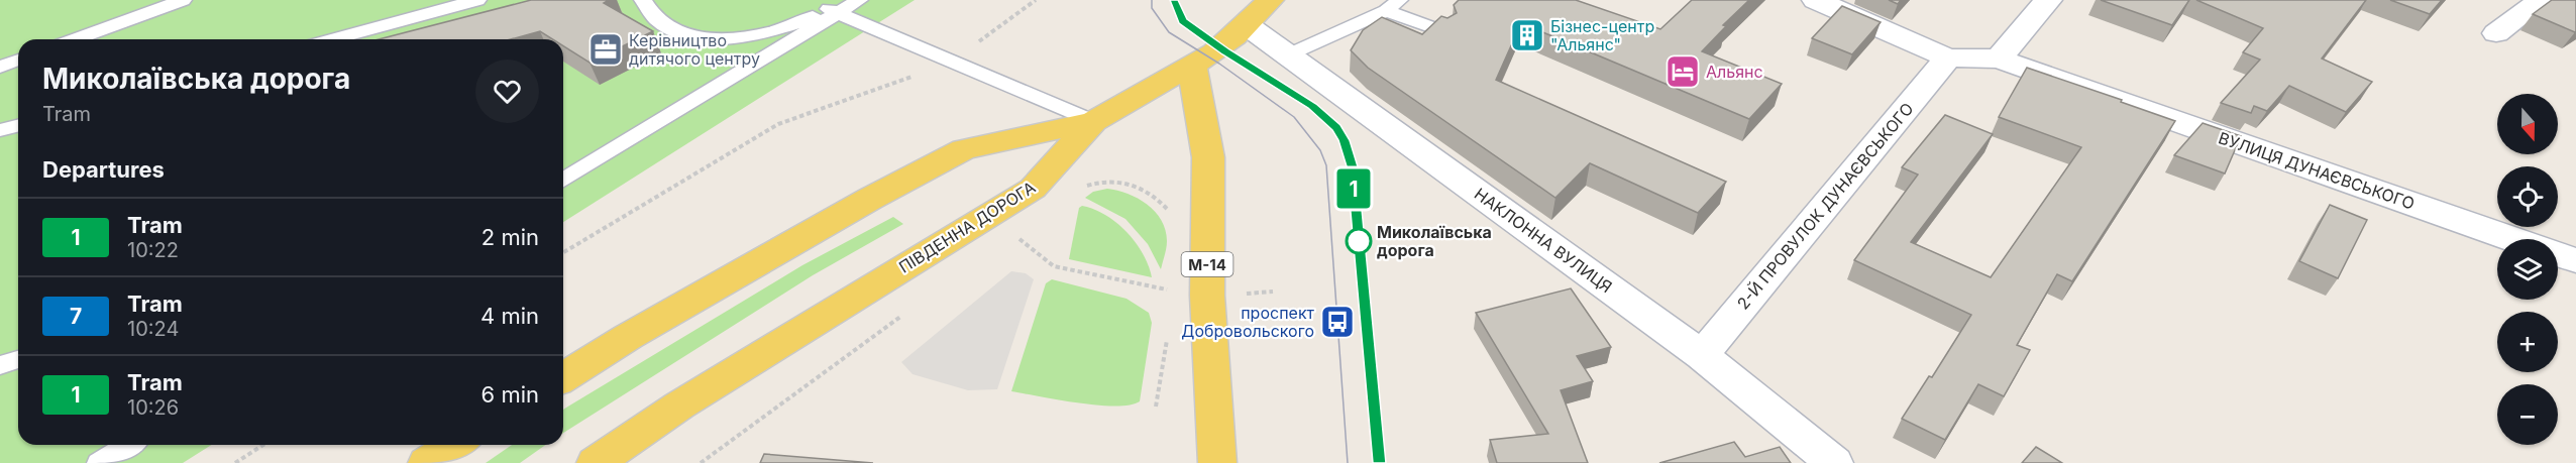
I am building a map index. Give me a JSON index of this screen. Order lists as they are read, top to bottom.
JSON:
{
  "streets": {
    "main road": ["ПІВДЕННА ДОРОГА", "М-14"],
    "street": ["ВУЛИЦЯ ДУНАЄВСЬКОГО", "2-Й ПРОВУЛОК ДУНАЄВСЬКОГО", "НАКЛОННА ВУЛИЦЯ"]
  },
  "crossings": [
    ["ВУЛИЦЯ ДУНАЄВСЬКОГО", "2-Й ПРОВУЛОК ДУНАЄВСЬКОГО"],
    ["2-Й ПРОВУЛОК ДУНАЄВСЬКОГО", "НАКЛОННА ВУЛИЦЯ"]
  ],
  "places": {
    "building": ["Бізнес-центр \"Альянс\""],
    "office": ["Керівництво дитячого центру"],
    "hotel": ["Альянс"],
    "other": ["Миколаївська дорога"],
    "bus stop": ["проспект Добровольского"]
  },
  "lines": ["tram line 1"],
  "north": "bottom",
  "page": {
    "on_map": "1",
    "heading": [
      ["Миколаївська дорога", "Tram"],
      "Departures"
    ],
    "map_buttons": ["+", "−"],
    "list": [
      {
        "mark": "1",
        "name": "Tram",
        "note": "10:22",
        "value": "2 min"
      },
      {
        "mark": "7",
        "name": "Tram",
        "note": "10:24",
        "value": "4 min"
      },
      {
        "mark": "1",
        "name": "Tram",
        "note": "10:26",
        "value": "6 min"
      }
    ]
  }
}
